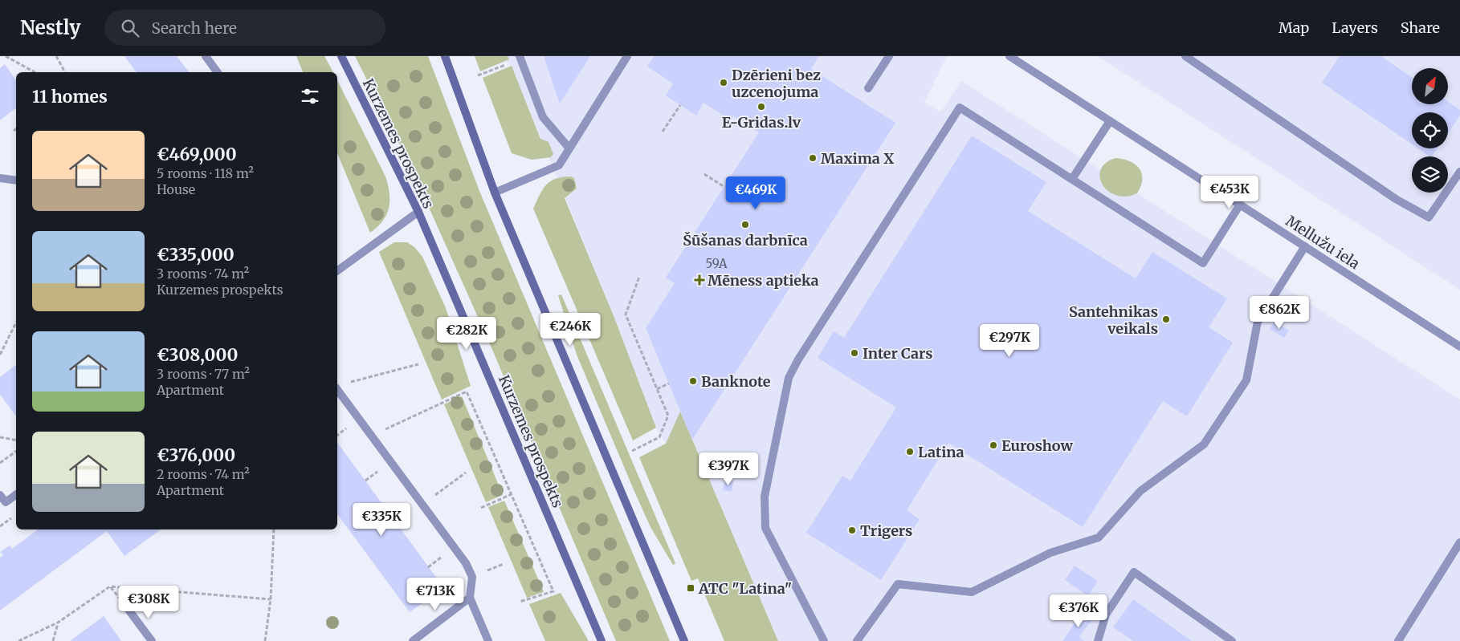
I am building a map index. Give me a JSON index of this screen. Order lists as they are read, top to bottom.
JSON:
{
  "streets": {
    "main road": ["Kurzemes prospekts"],
    "street": ["Mellužu iela"]
  },
  "places": {
    "other": [
      "Dzērieni bez uzcenojuma",
      "E-Gridas.lv",
      "Maxima X",
      "Šūšanas darbnīca",
      "Santehnikas veikals",
      "Inter Cars",
      "Banknote",
      "Euroshow",
      "Latina",
      "Trigers"
    ],
    "health": ["Mēness aptieka"],
    "transit": ["ATC \"Latina\""]
  },
  "house_numbers": ["59A"],
  "north": "top right",
  "page": {
    "header": "Nestly",
    "search": "Search here",
    "nav": ["Map", "Layers", "Share"],
    "heading": "11 homes",
    "list": [
      {
        "name": "€469,000",
        "note": "5 rooms · 118 m² · House"
      },
      {
        "name": "€335,000",
        "note": "3 rooms · 74 m² · Kurzemes prospekts"
      },
      {
        "name": "€308,000",
        "note": "3 rooms · 77 m² · Apartment"
      },
      {
        "name": "€376,000",
        "note": "2 rooms · 74 m² · Apartment"
      }
    ],
    "price": [
      "€453K",
      "€469K",
      "€862K",
      "€246K",
      "€282K",
      "€297K",
      "€397K",
      "€335K",
      "€713K",
      "€308K",
      "€376K"
    ]
  }
}
